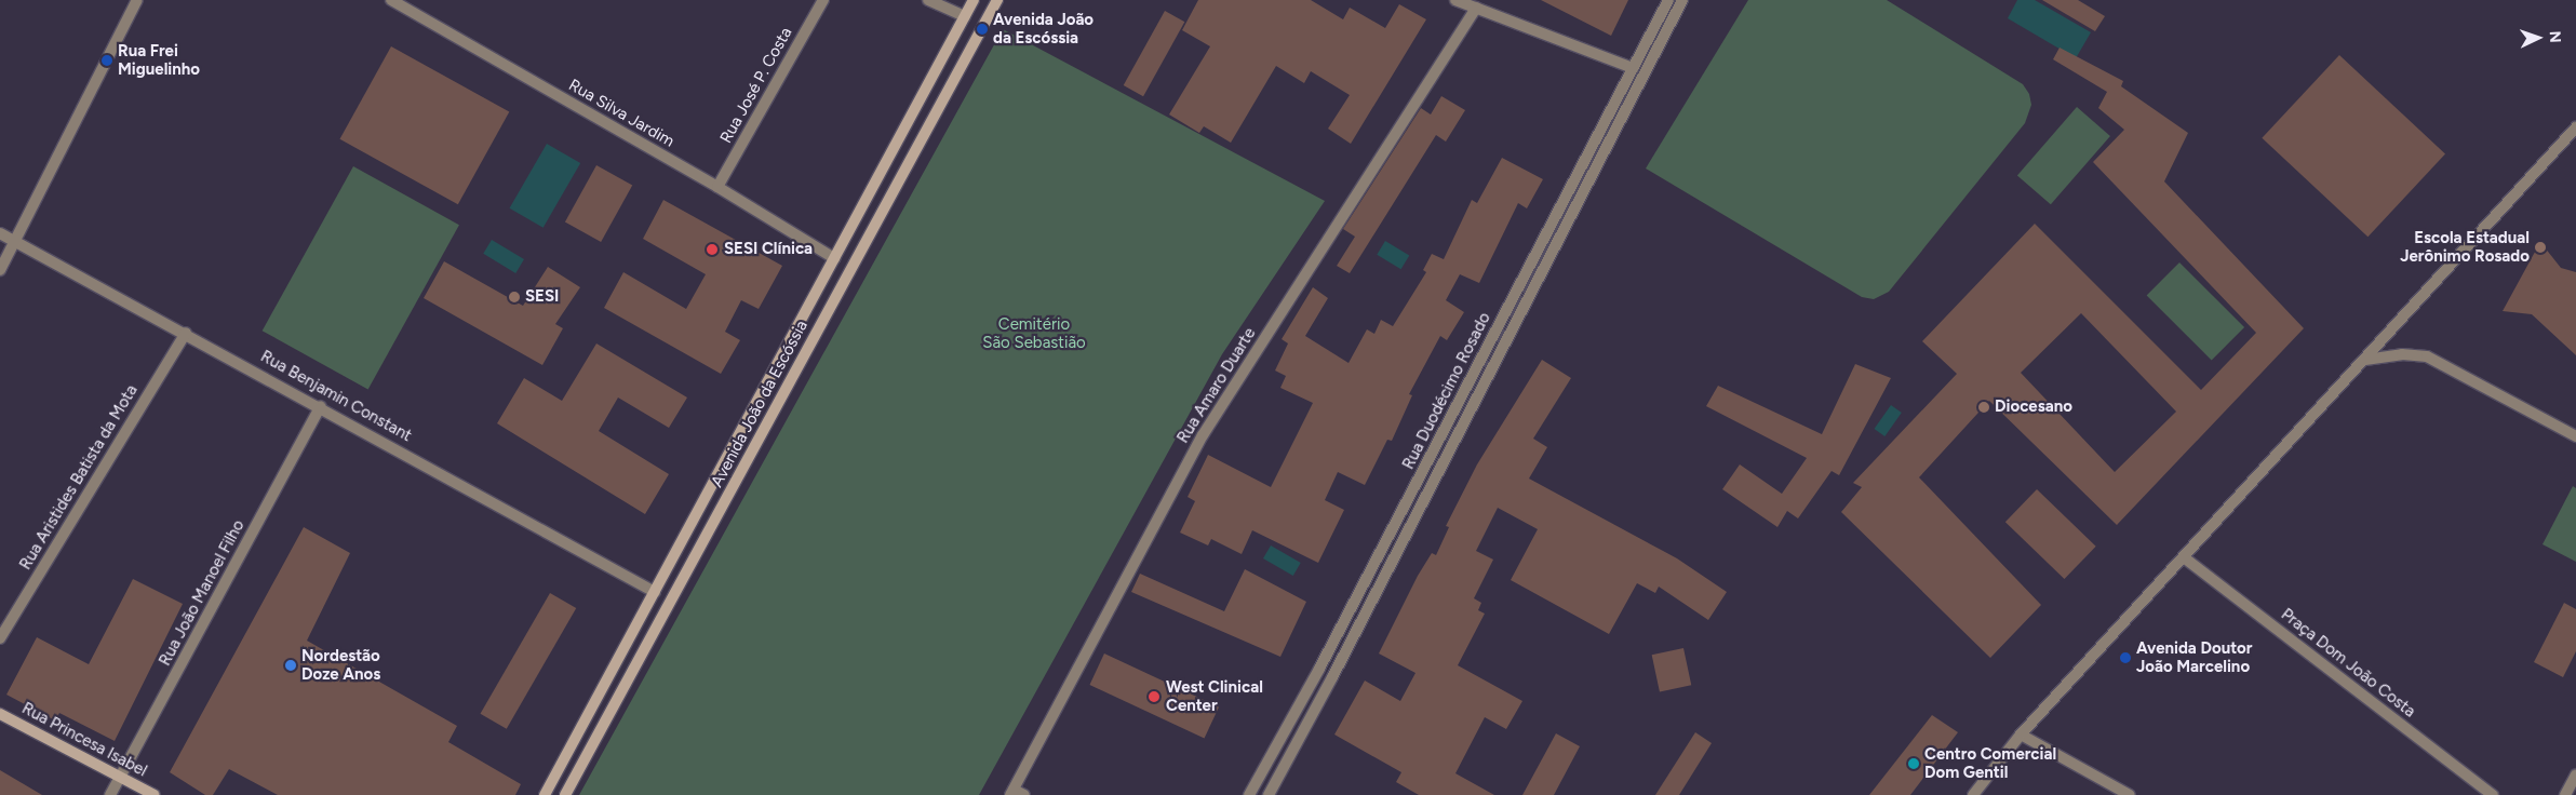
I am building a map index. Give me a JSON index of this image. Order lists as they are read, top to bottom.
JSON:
{
  "streets": {
    "main road": ["Avenida João da Escóssia", "Rua Princesa Isabel"],
    "street": [
      "Rua José P. Costa",
      "Rua Silva Jardim",
      "Rua Amaro Duarte",
      "Rua Duodécimo Rosado",
      "Rua Benjamin Constant",
      "Rua Aristides Batista da Mota",
      "Rua João Manoel Filho",
      "Praça Dom João Costa"
    ]
  },
  "crossings": [
    ["Rua José P. Costa", "Rua Silva Jardim"],
    ["Rua Silva Jardim", "Avenida João da Escóssia"],
    ["Rua Benjamin Constant", "Avenida João da Escóssia"],
    ["Rua Benjamin Constant", "Rua Aristides Batista da Mota"],
    ["Rua Benjamin Constant", "Rua João Manoel Filho"],
    ["Rua João Manoel Filho", "Rua Princesa Isabel"]
  ],
  "parks": ["Cemitério São Sebastião"],
  "places": [
    "Avenida João da Escóssia",
    "Rua Frei Miguelinho",
    "Escola Estadual Jerônimo Rosado",
    "SESI Clínica",
    "SESI",
    "Diocesano",
    "Avenida Doutor João Marcelino",
    "Nordestão Doze Anos",
    "West Clinical Center",
    "Centro Comercial Dom Gentil"
  ],
  "north": "right"
}
